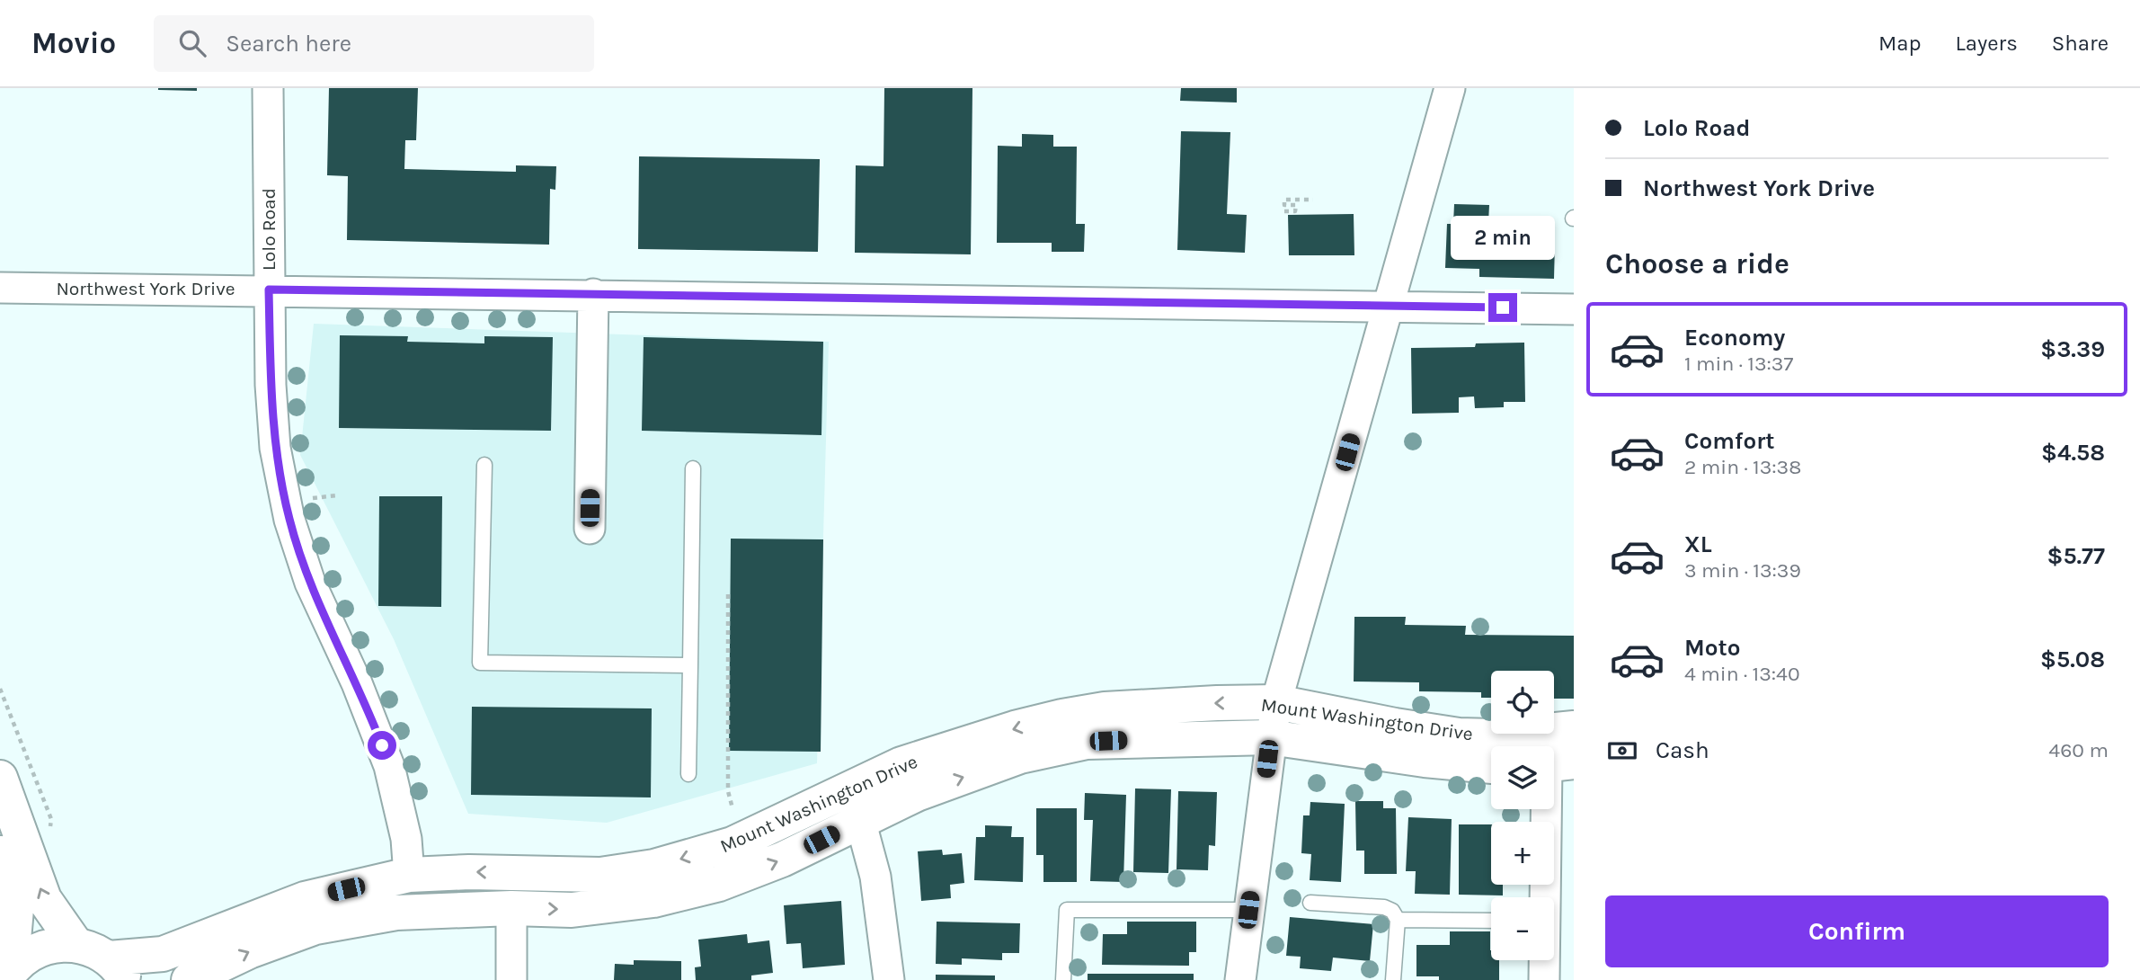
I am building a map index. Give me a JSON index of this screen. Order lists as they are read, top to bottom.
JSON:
{
  "streets": {
    "main road": ["Mount Washington Drive"],
    "street": ["Lolo Road", "Northwest York Drive"]
  },
  "crossings": [
    ["Lolo Road", "Northwest York Drive"],
    ["Lolo Road", "Mount Washington Drive"]
  ],
  "page": {
    "header": "Movio",
    "search": "Search here",
    "nav": ["Map", "Layers", "Share"],
    "banner": ["Lolo Road", "Northwest York Drive"],
    "bubble": "2 min",
    "heading": "Choose a ride",
    "list": [
      {
        "name": "Economy",
        "note": "1 min · 13:37",
        "value": "$3.39"
      },
      {
        "name": "Comfort",
        "note": "2 min · 13:38",
        "value": "$4.58"
      },
      {
        "name": "XL",
        "note": "3 min · 13:39",
        "value": "$5.77"
      },
      {
        "name": "Moto",
        "note": "4 min · 13:40",
        "value": "$5.08"
      }
    ],
    "map_buttons": ["+", "−"],
    "pay": ["Cash", "460 m"],
    "buttons": "Confirm"
  }
}
